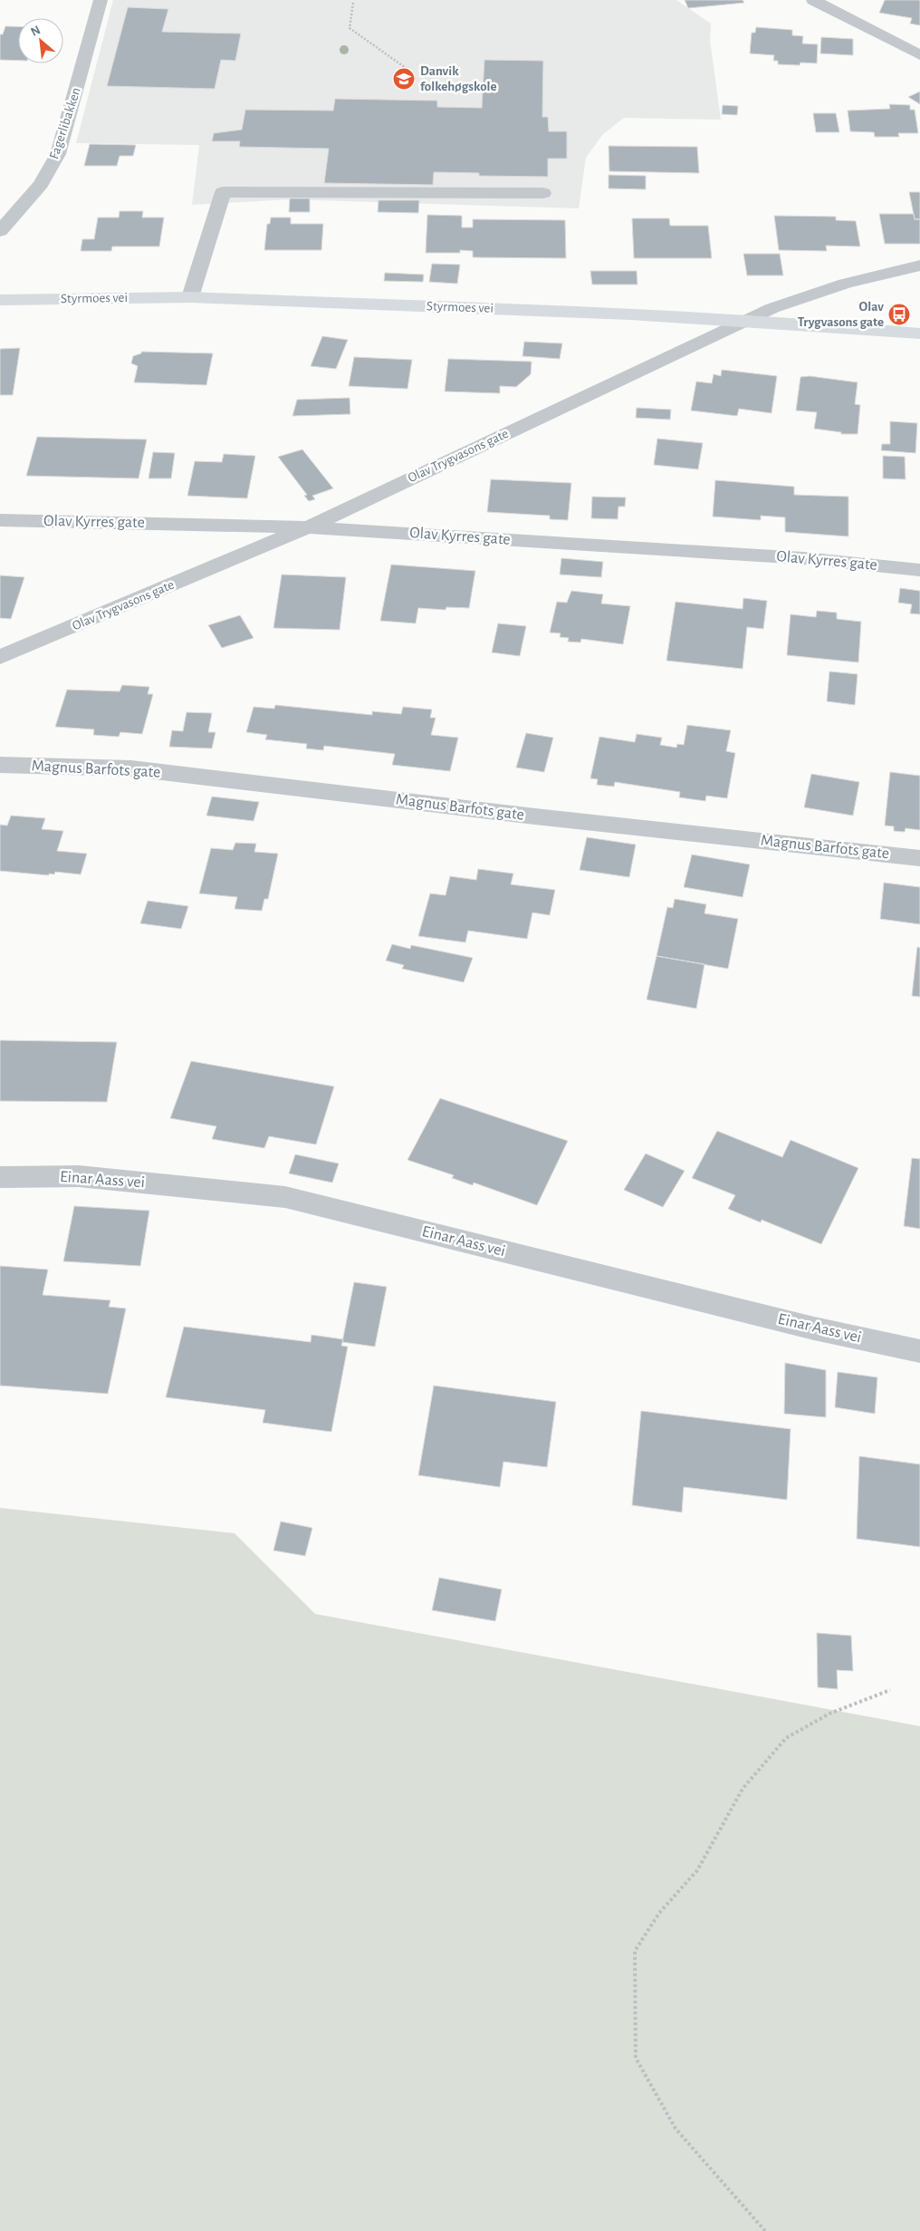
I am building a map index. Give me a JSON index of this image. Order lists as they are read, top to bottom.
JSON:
{
  "streets": {
    "main road": ["Styrmoes vei"],
    "street": [
      "Fagerlibakken",
      "Olav Trygvasons gate",
      "Olav Kyrres gate",
      "Magnus Barfots gate",
      "Einar Aass vei"
    ]
  },
  "crossings": [
    ["Styrmoes vei", "Olav Trygvasons gate"],
    ["Olav Trygvasons gate", "Olav Kyrres gate"]
  ],
  "places": {
    "school or university": ["Danvik folkehøgskole"],
    "bus stop": ["Olav Trygvasons gate"]
  },
  "north": "top left"
}
